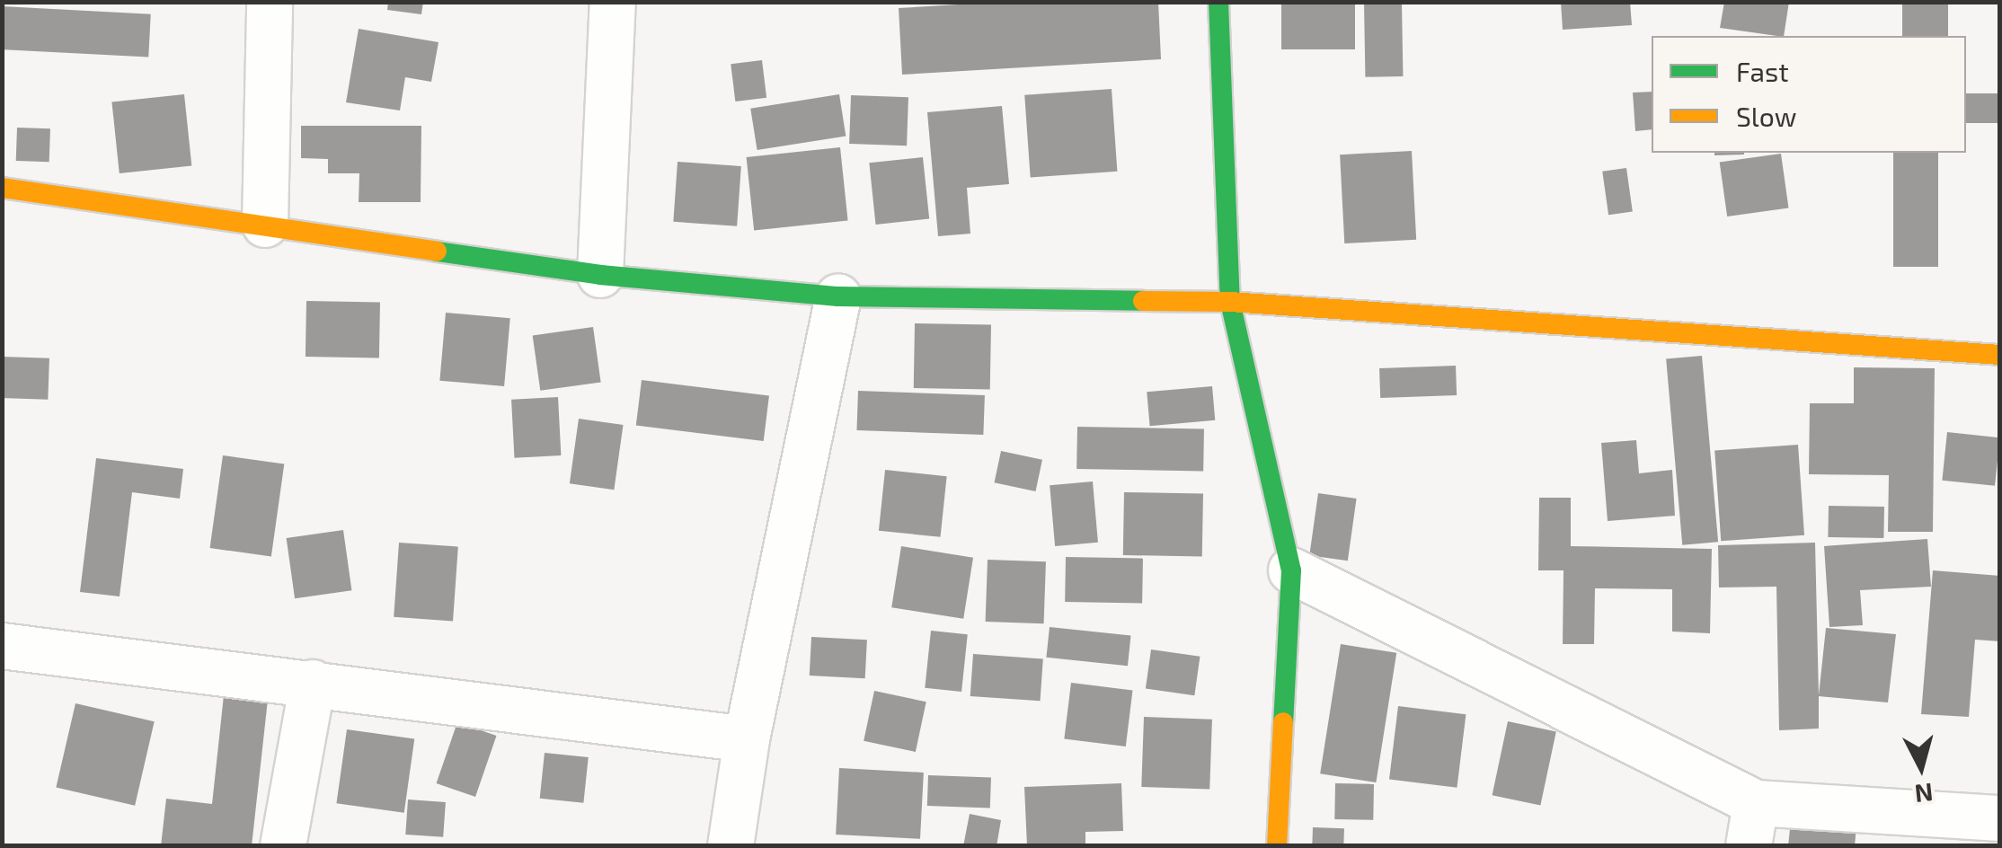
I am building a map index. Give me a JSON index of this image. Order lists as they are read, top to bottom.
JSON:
{
  "legend": ["Fast", "Slow"],
  "north": "bottom"
}
